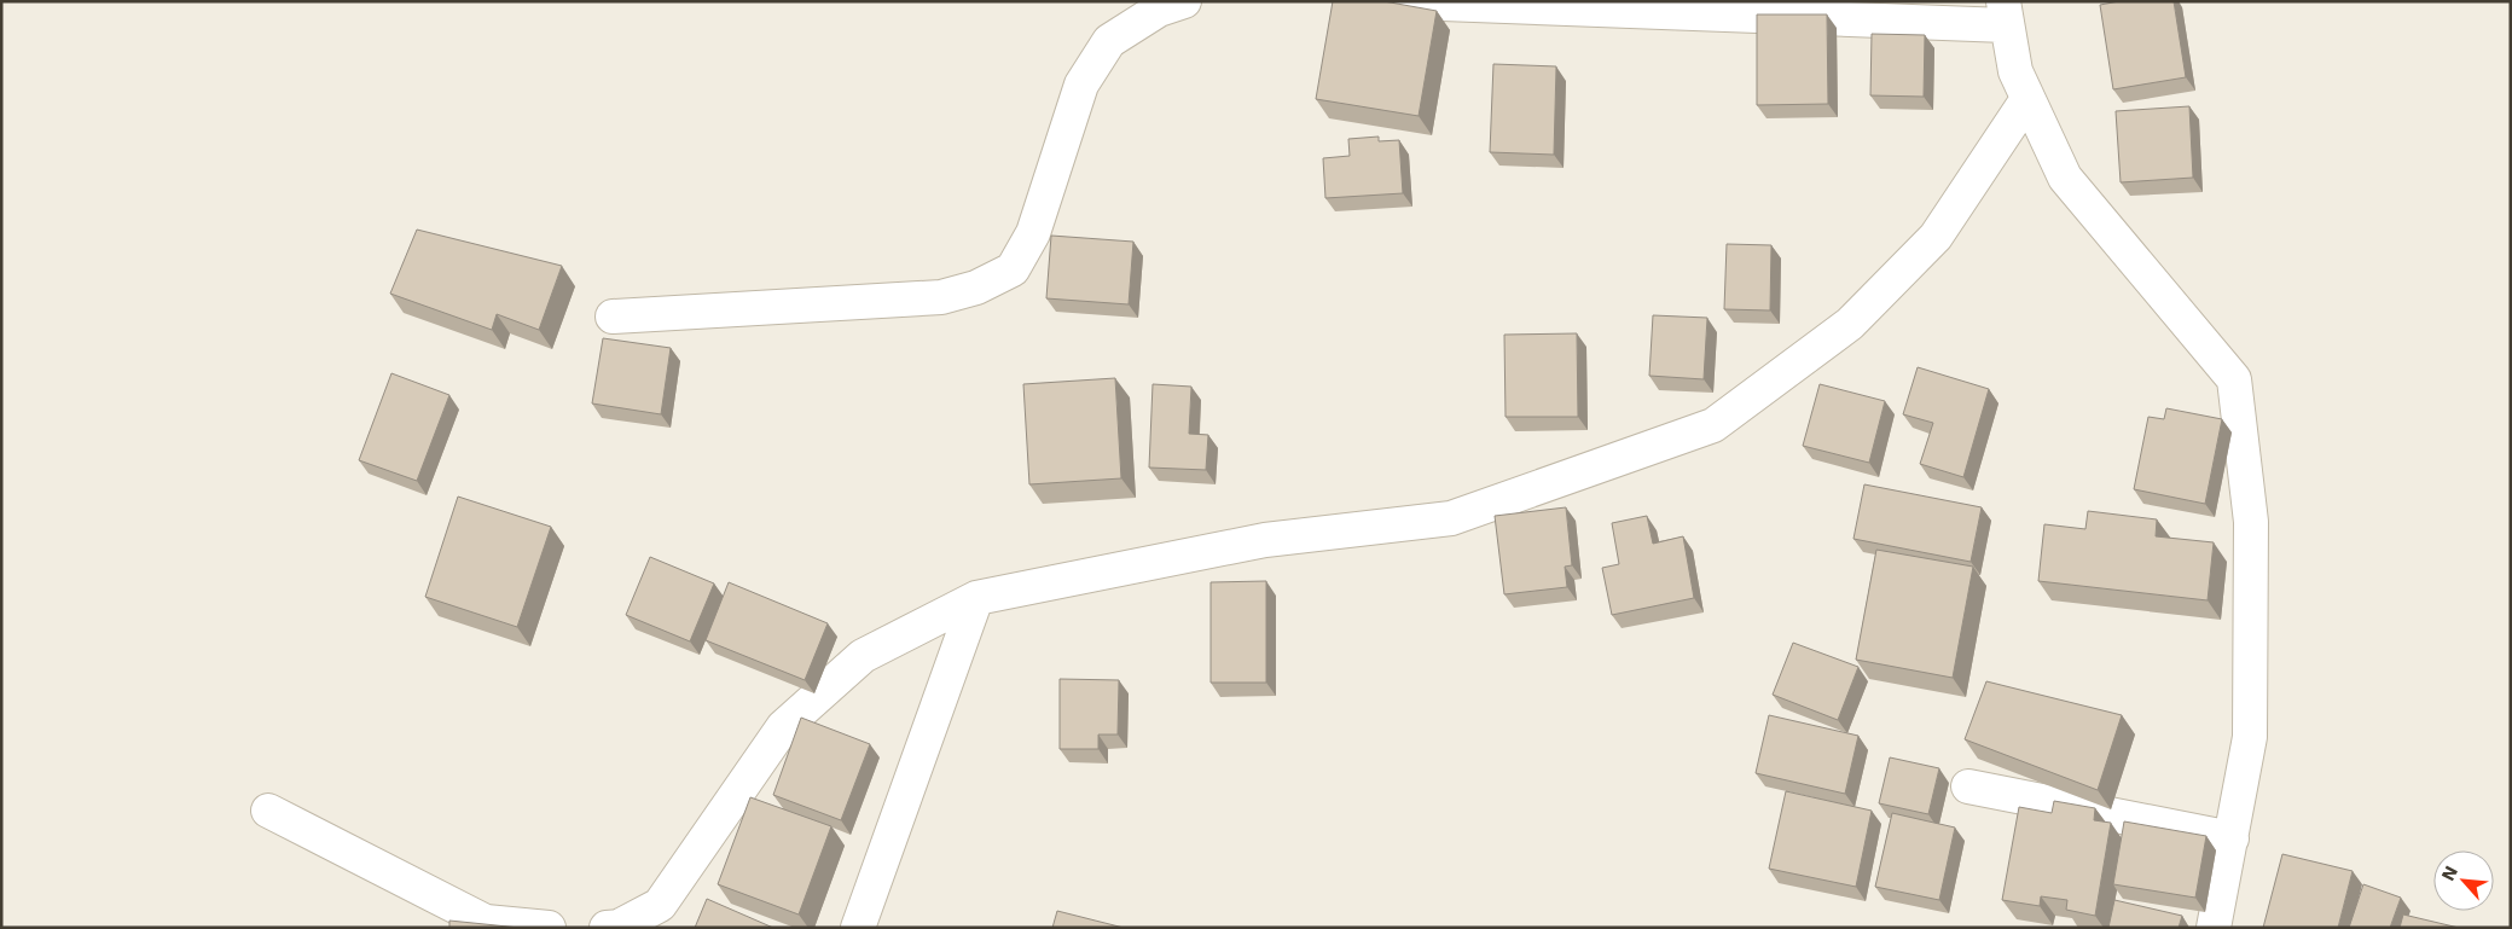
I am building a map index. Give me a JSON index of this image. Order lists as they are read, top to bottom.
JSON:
{
  "north": "top left"
}
